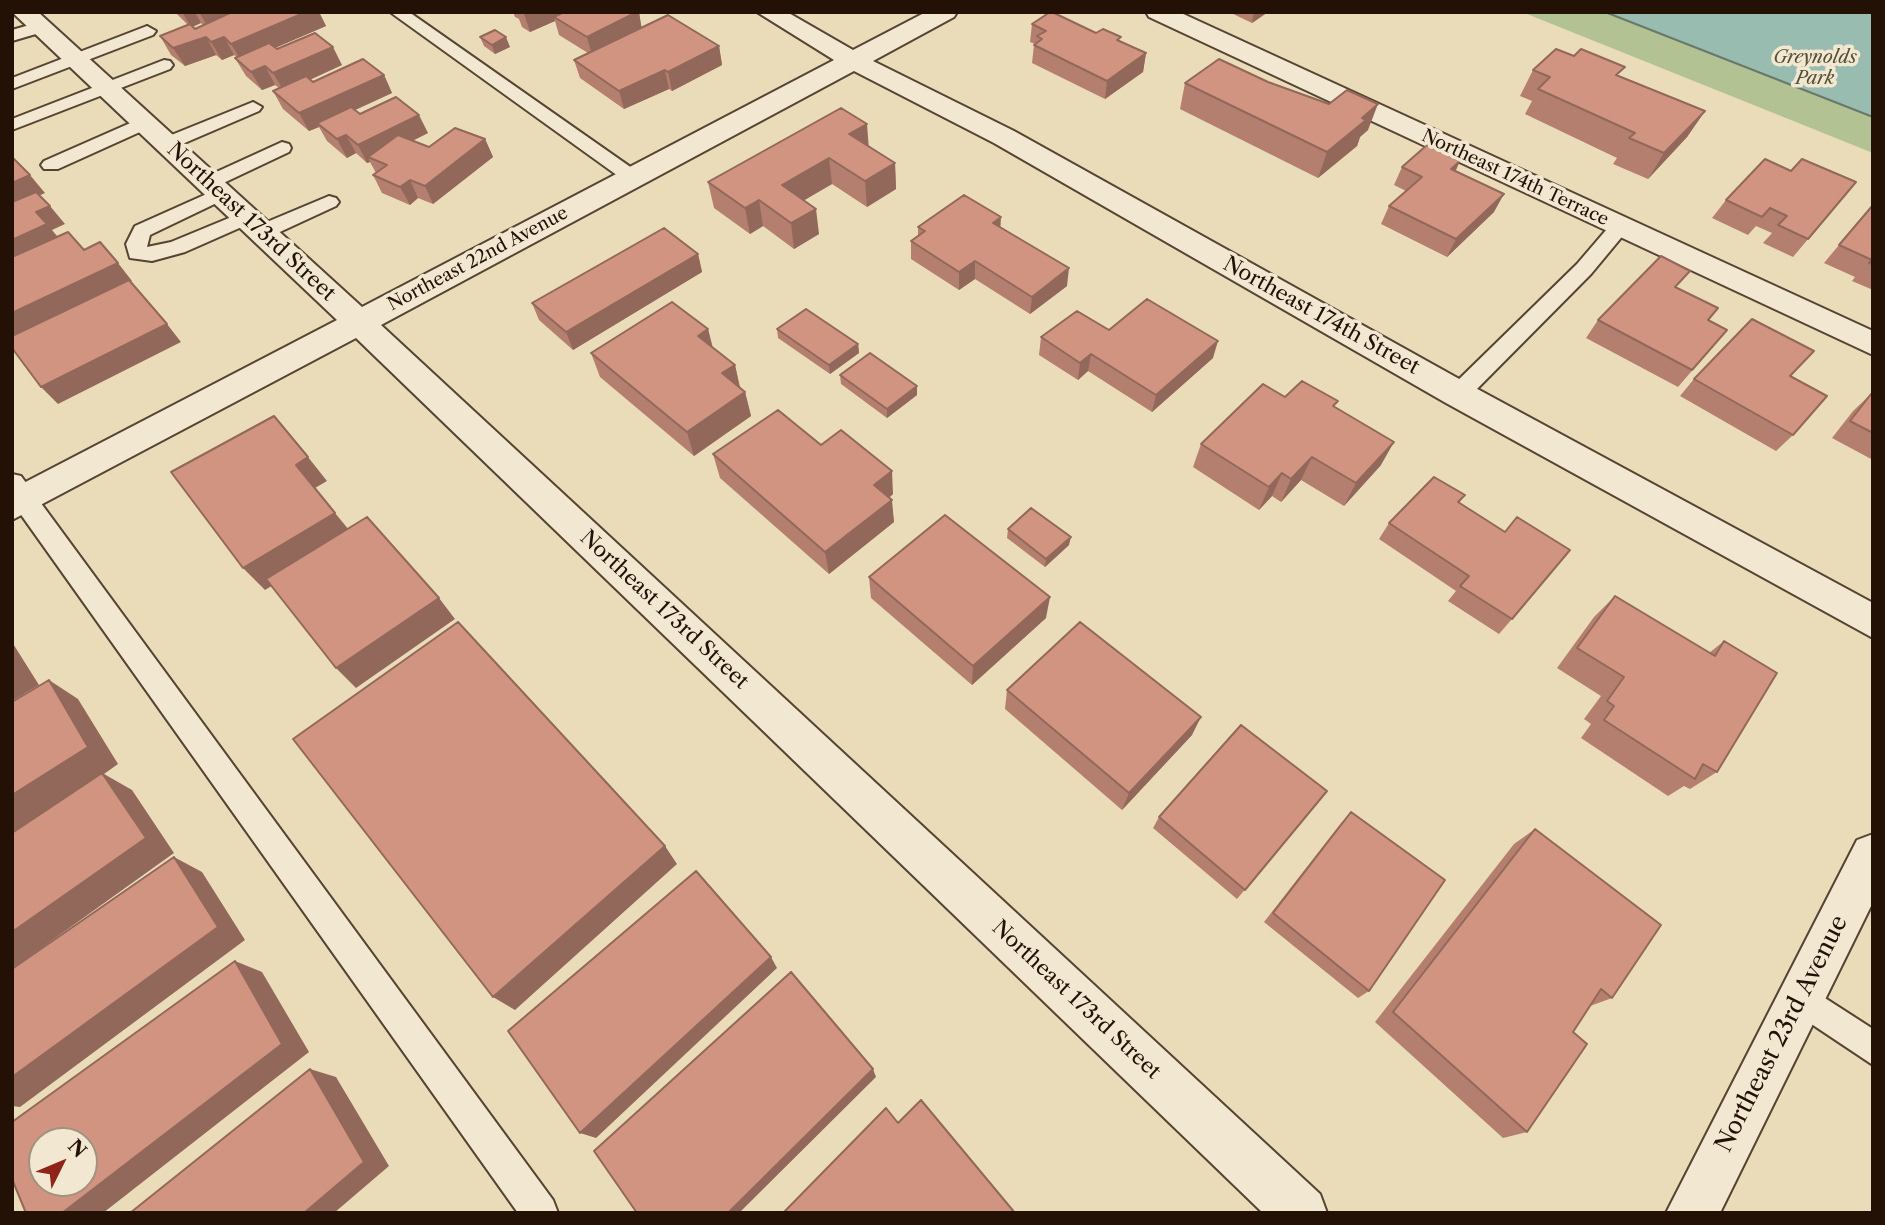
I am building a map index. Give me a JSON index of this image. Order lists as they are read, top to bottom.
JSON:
{
  "streets": {
    "street": [
      "Northeast 174th Terrace",
      "Northeast 173rd Street",
      "Northeast 22nd Avenue",
      "Northeast 174th Street",
      "Northeast 23rd Avenue"
    ]
  },
  "crossings": [
    ["Northeast 173rd Street", "Northeast 22nd Avenue"],
    ["Northeast 22nd Avenue", "Northeast 174th Street"]
  ],
  "parks": ["Greynolds Park"],
  "north": "top right"
}
